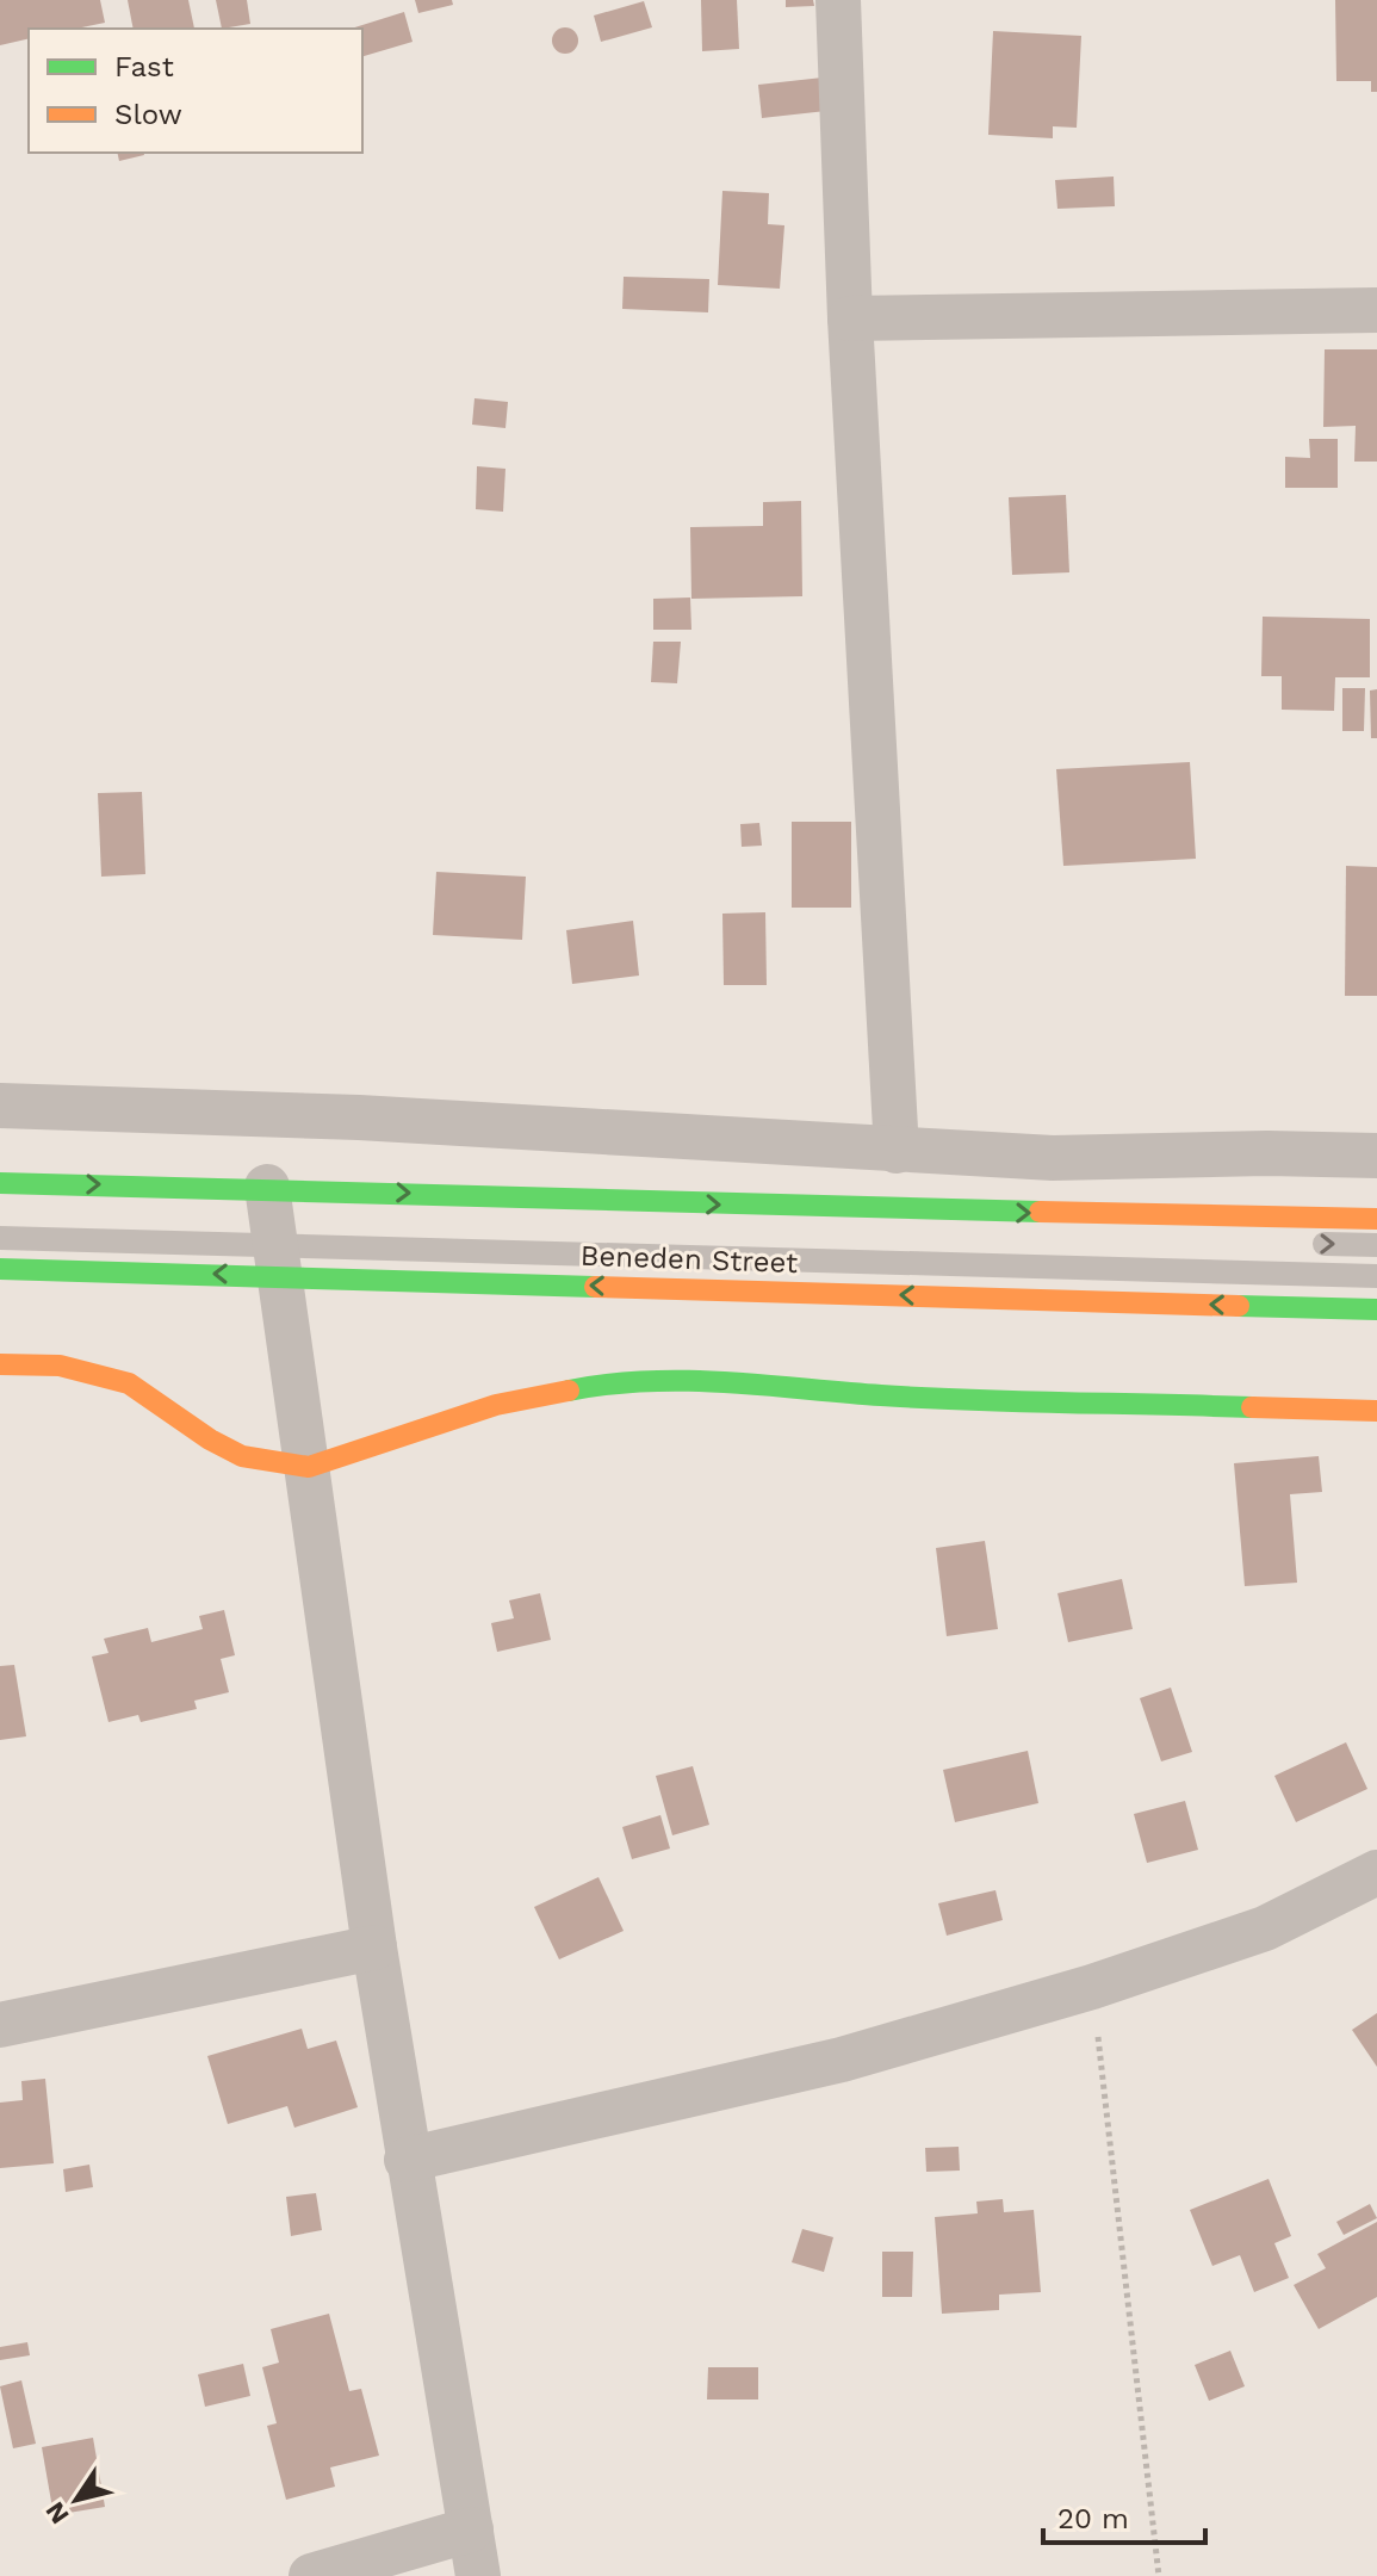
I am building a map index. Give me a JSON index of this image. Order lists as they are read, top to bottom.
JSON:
{
  "streets": {
    "main road": ["Beneden Street"]
  },
  "legend": ["Fast", "Slow"],
  "scale_bar": "20 m",
  "north": "bottom left"
}
